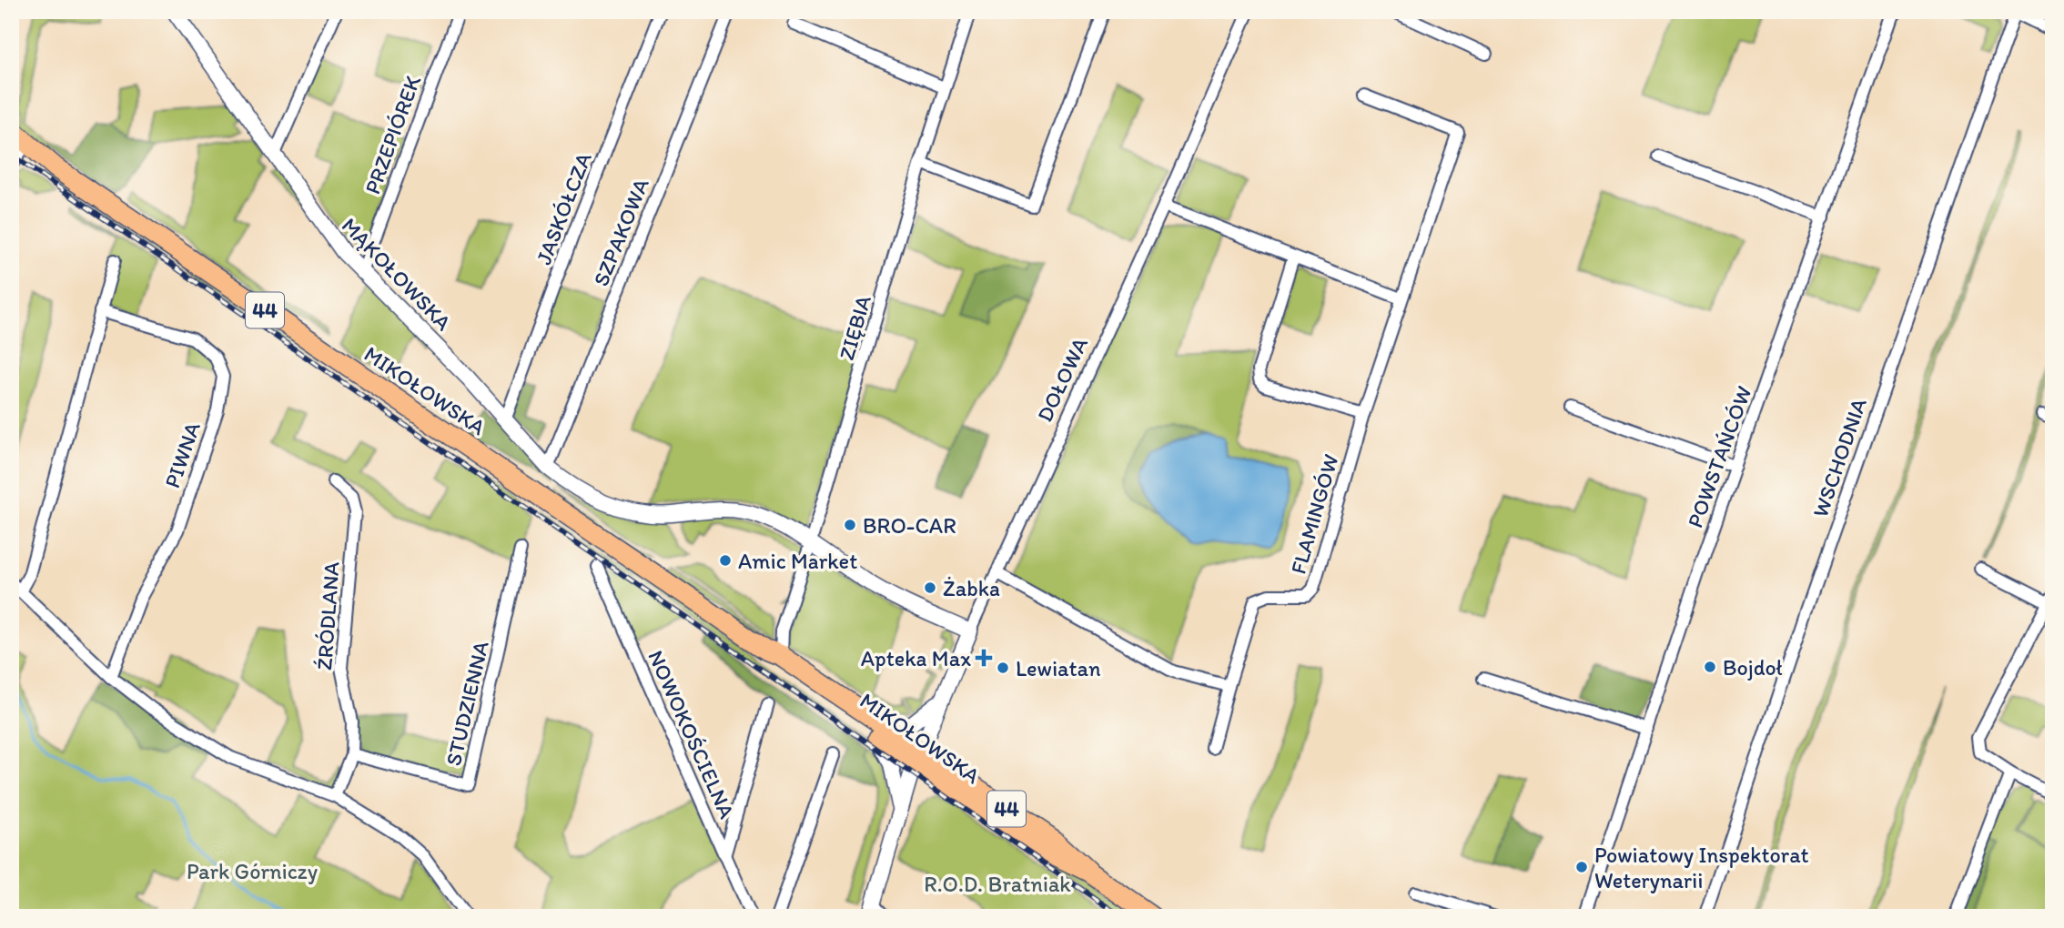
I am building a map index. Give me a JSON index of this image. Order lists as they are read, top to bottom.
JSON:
{
  "streets": {
    "main road": ["44", "MIKOŁOWSKA"],
    "street": [
      "PRZEPIÓREK",
      "JASKÓŁCZA",
      "SZPAKOWA",
      "MĄKOŁOWSKA",
      "ZIĘBIA",
      "DOŁOWA",
      "PIWNA",
      "POWSTAŃCÓW",
      "WSCHODNIA",
      "FLAMINGÓW",
      "ŹRÓDLANA",
      "STUDZIENNA",
      "NOWOKOŚCIELNA"
    ]
  },
  "crossings": [
    ["PRZEPIÓREK", "MĄKOŁOWSKA"],
    ["JASKÓŁCZA", "MĄKOŁOWSKA"],
    ["SZPAKOWA", "MĄKOŁOWSKA"],
    ["MĄKOŁOWSKA", "ZIĘBIA"],
    ["MĄKOŁOWSKA", "DOŁOWA"],
    ["ZIĘBIA", "MIKOŁOWSKA"],
    ["DOŁOWA", "MIKOŁOWSKA"],
    ["ŹRÓDLANA", "STUDZIENNA"]
  ],
  "parks": ["Park Górniczy", "R.O.D. Bratniak"],
  "places": {
    "other": [
      "BRO-CAR",
      "Amic Market",
      "Żabka",
      "Bojdoł",
      "Lewiatan",
      "Powiatowy Inspektorat Weterynarii"
    ],
    "health": ["Apteka Max"]
  }
}
